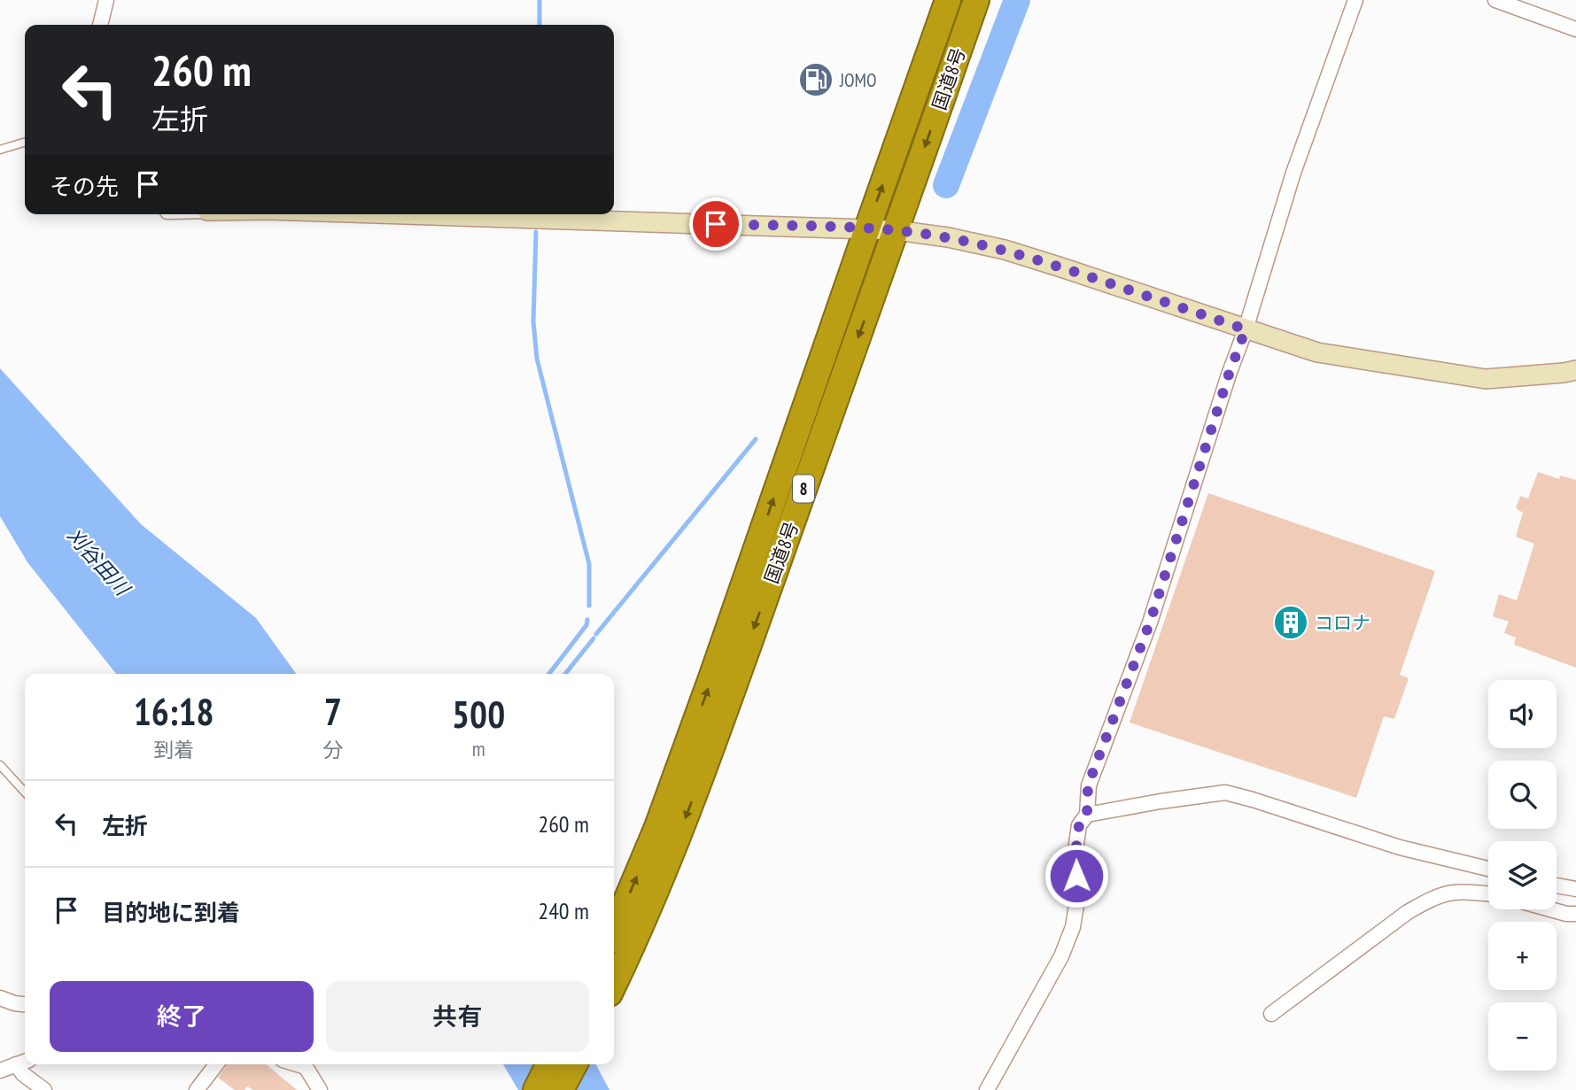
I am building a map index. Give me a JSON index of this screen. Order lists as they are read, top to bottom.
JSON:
{
  "streets": {
    "highway": ["国道8号", "8"]
  },
  "water": ["刈谷田川"],
  "places": {
    "fuel station": ["JOMO"],
    "building": ["コロナ"]
  },
  "page": {
    "turn": ["260 m", "左折"],
    "then": "その先",
    "eta": [
      "16:18",
      "到着",
      "7",
      "分",
      "500",
      "m"
    ],
    "map_buttons": ["+", "−"],
    "list": [
      {
        "name": "左折",
        "value": "260 m"
      },
      {
        "name": "目的地に到着",
        "value": "240 m"
      }
    ],
    "buttons": ["終了", "共有"]
  }
}
